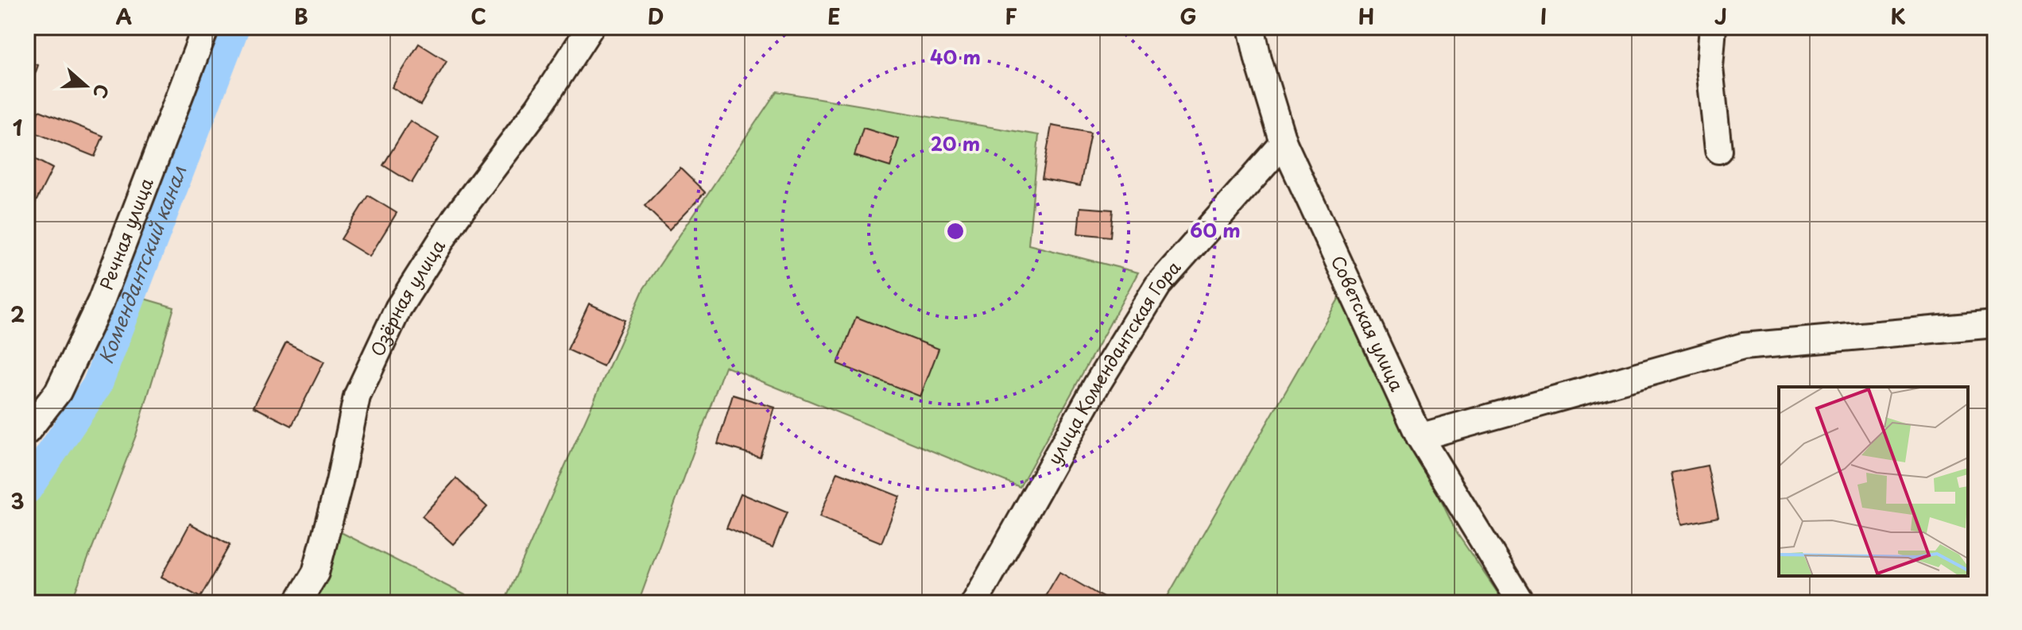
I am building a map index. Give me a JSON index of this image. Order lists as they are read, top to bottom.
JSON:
{
  "streets": {
    "street": [
      "Речная улица",
      "Озёрная улица",
      "Советская улица",
      "улица Комендантская Гора"
    ]
  },
  "crossings": [
    ["Советская улица", "улица Комендантская Гора"]
  ],
  "water": ["Комендантский канал"],
  "north": "right",
  "grid": {
    "columns": [
      "A",
      "B",
      "C",
      "D",
      "E",
      "F",
      "G",
      "H",
      "I",
      "J",
      "K"
    ],
    "rows": ["1", "2", "3"]
  },
  "rings": ["40 m", "20 m", "60 m"]
}
